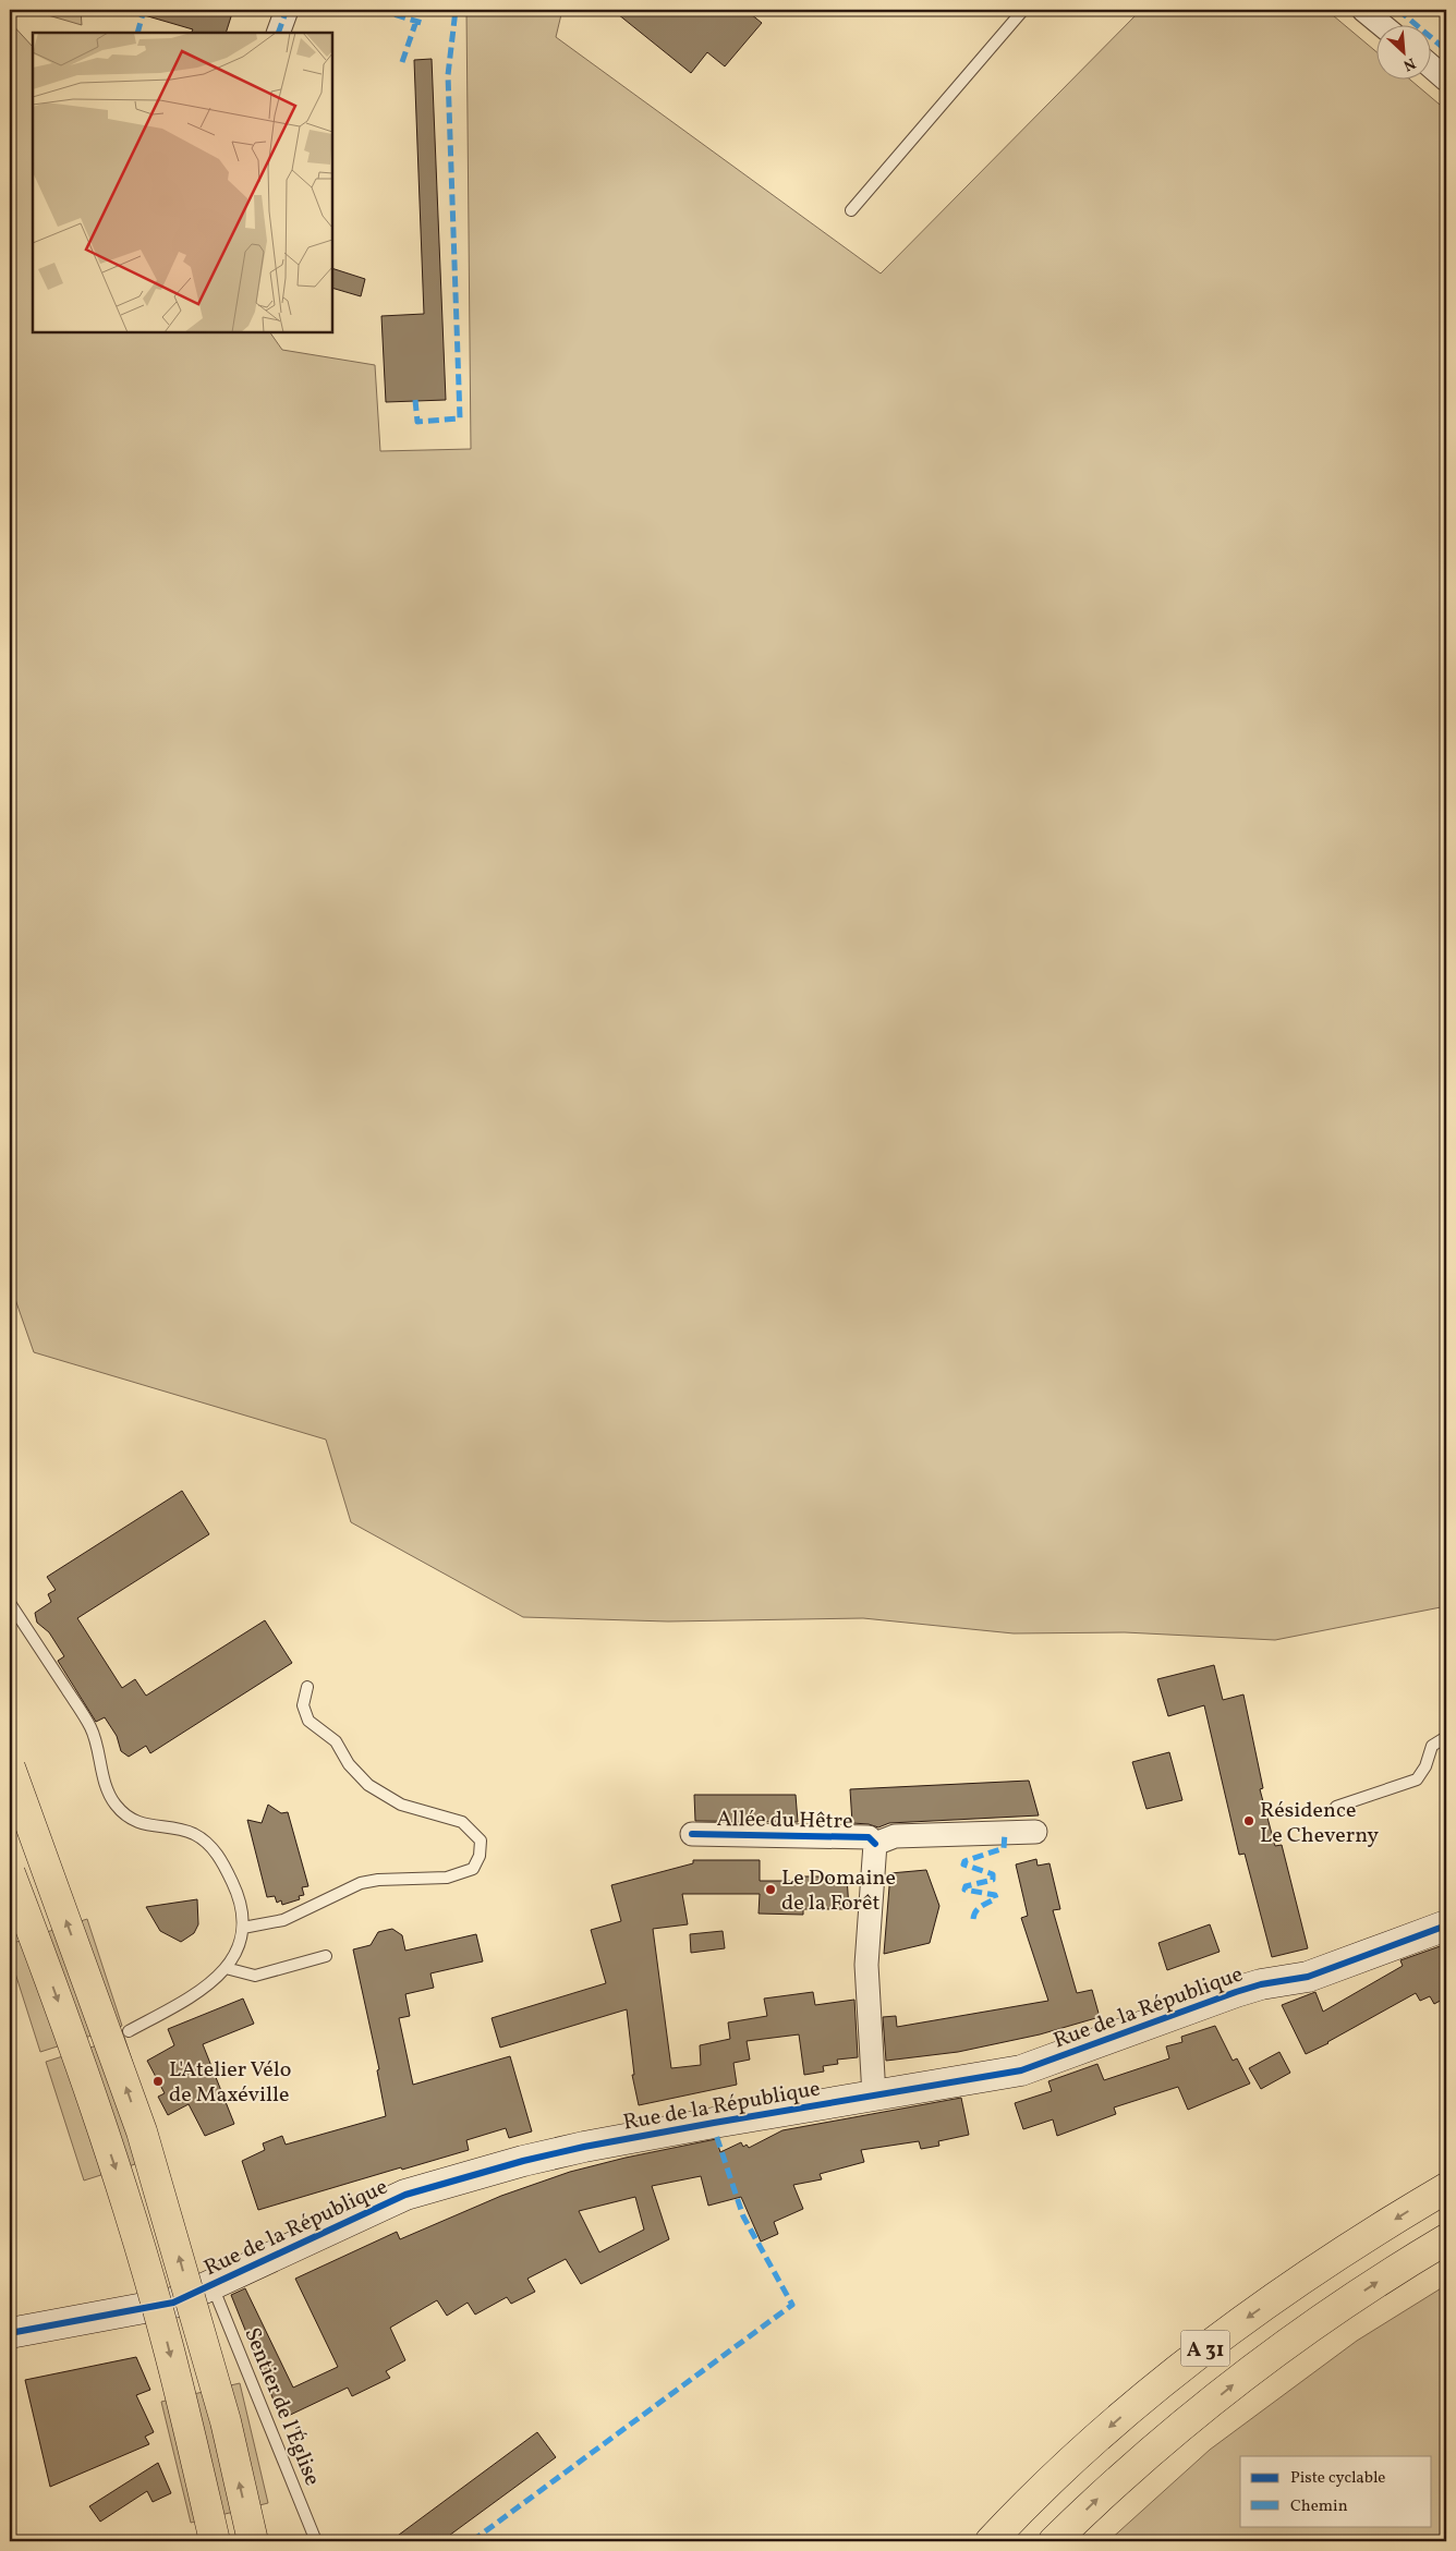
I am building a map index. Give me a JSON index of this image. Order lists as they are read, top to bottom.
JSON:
{
  "streets": {
    "highway": ["A 31"],
    "street": ["Allée du Hêtre", "Rue de la République"],
    "lane": ["Sentier de l'Église"]
  },
  "crossings": [
    ["Rue de la République", "Sentier de l'Église"]
  ],
  "places": ["Résidence Le Cheverny", "Le Domaine de la Forêt", "L'Atelier Vélo de Maxéville"],
  "legend": ["Piste cyclable", "Chemin"],
  "north": "bottom right"
}
